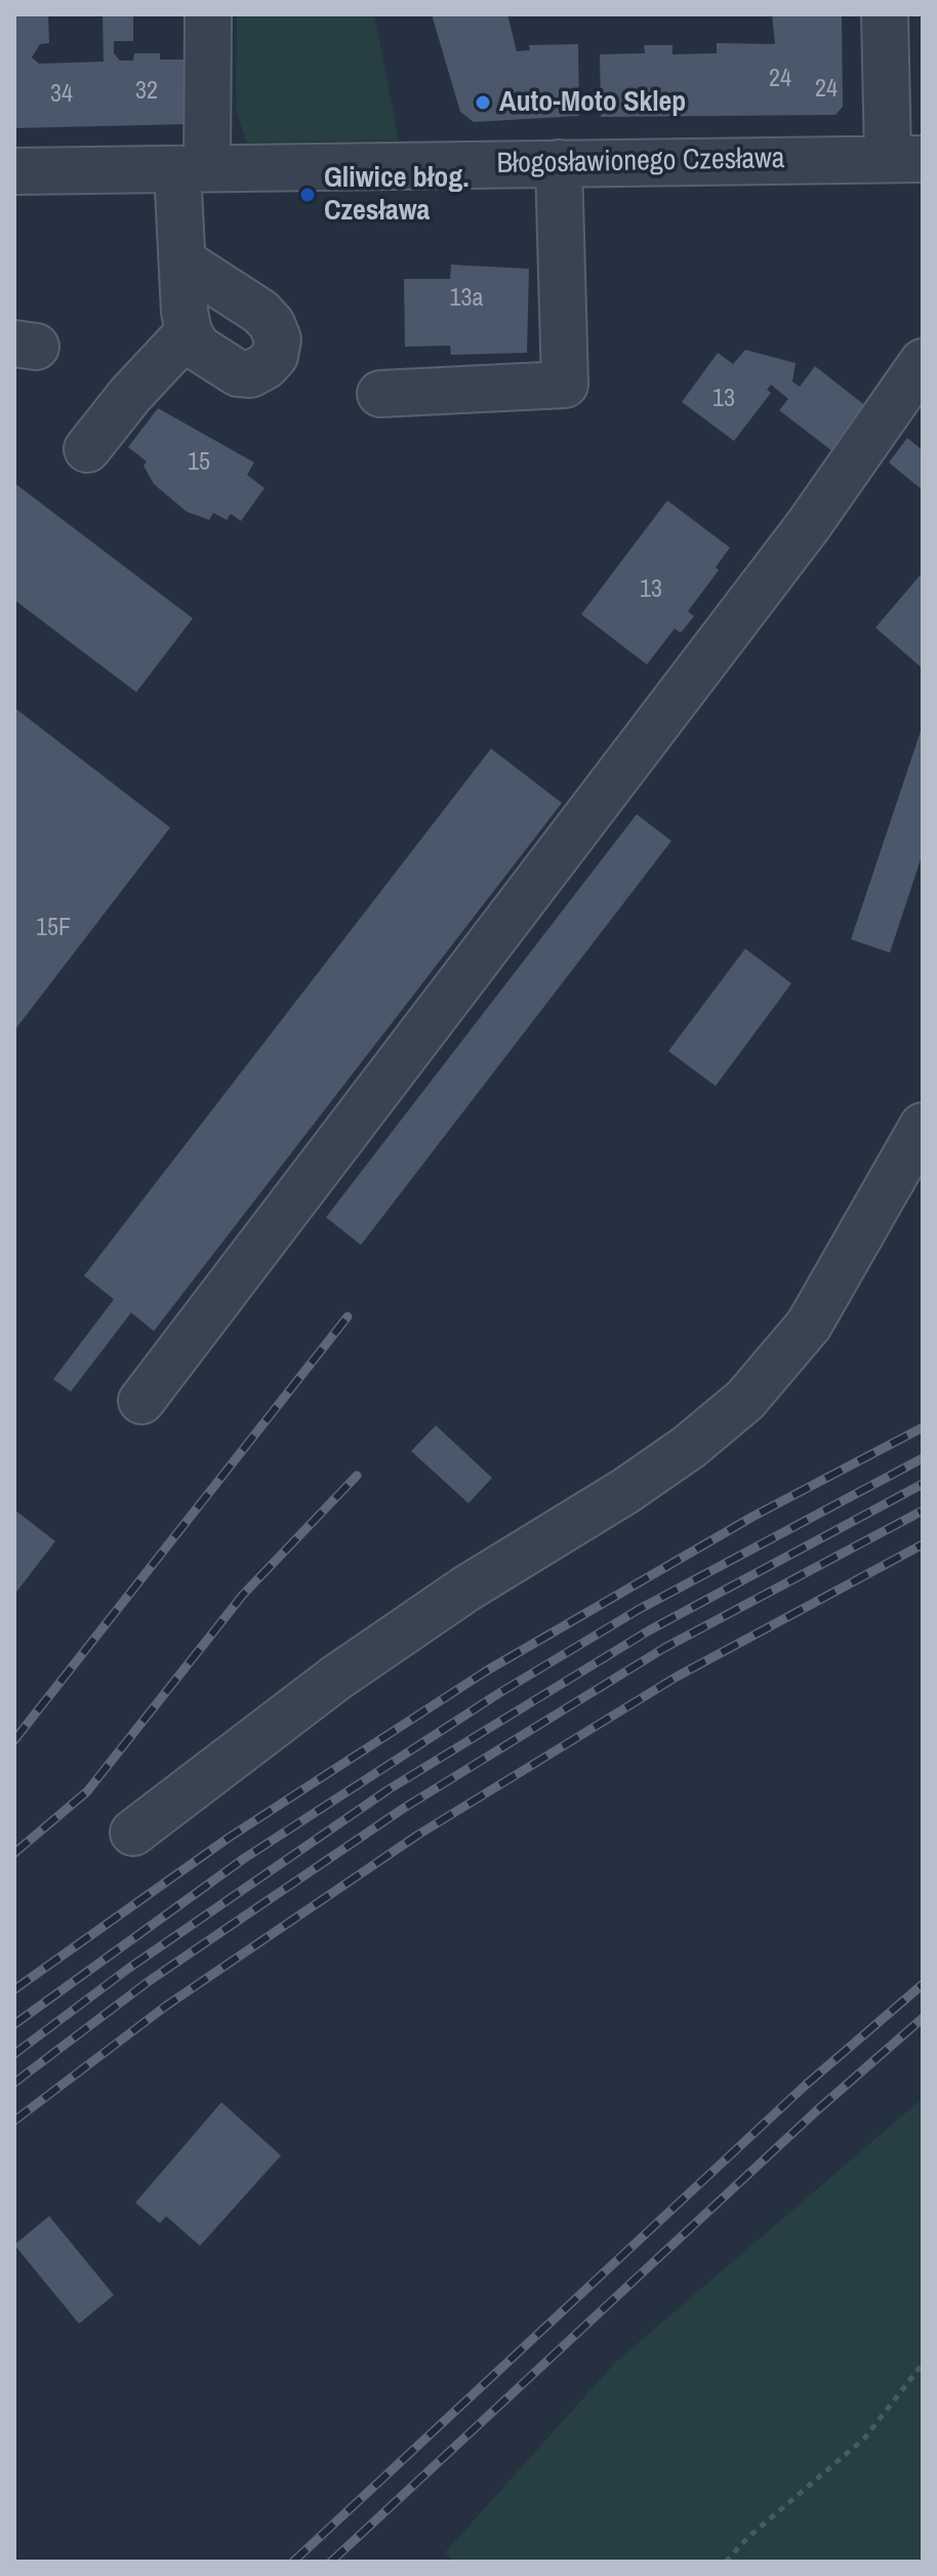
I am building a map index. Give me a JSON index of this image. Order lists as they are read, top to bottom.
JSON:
{
  "streets": {
    "street": ["Błogosławionego Czesława"]
  },
  "places": ["Auto-Moto Sklep", "Gliwice błog. Czesława"],
  "house_numbers": [
    "24",
    "24",
    "32",
    "34",
    "13a",
    "13",
    "15",
    "13",
    "15F"
  ]
}
